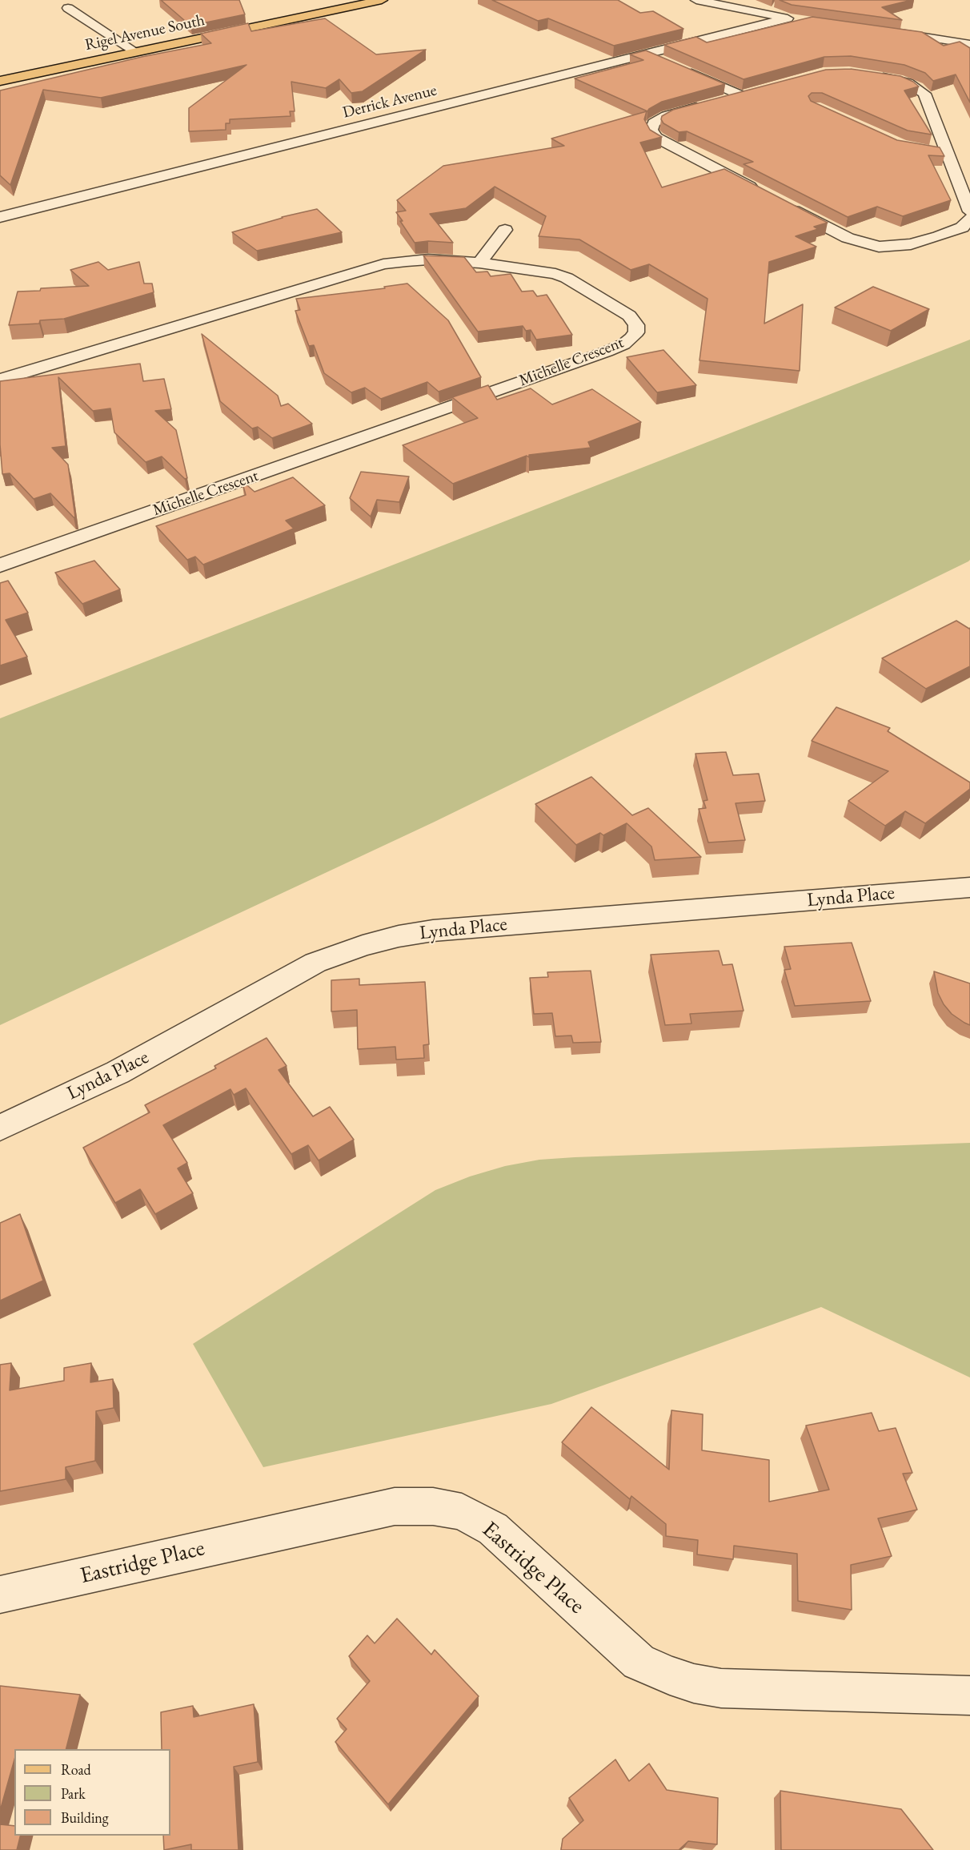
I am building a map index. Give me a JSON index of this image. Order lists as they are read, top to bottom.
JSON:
{
  "streets": {
    "main road": ["Rigel Avenue South"],
    "street": [
      "Derrick Avenue",
      "Michelle Crescent",
      "Lynda Place",
      "Eastridge Place"
    ]
  },
  "legend": ["Road", "Park", "Building"]
}
